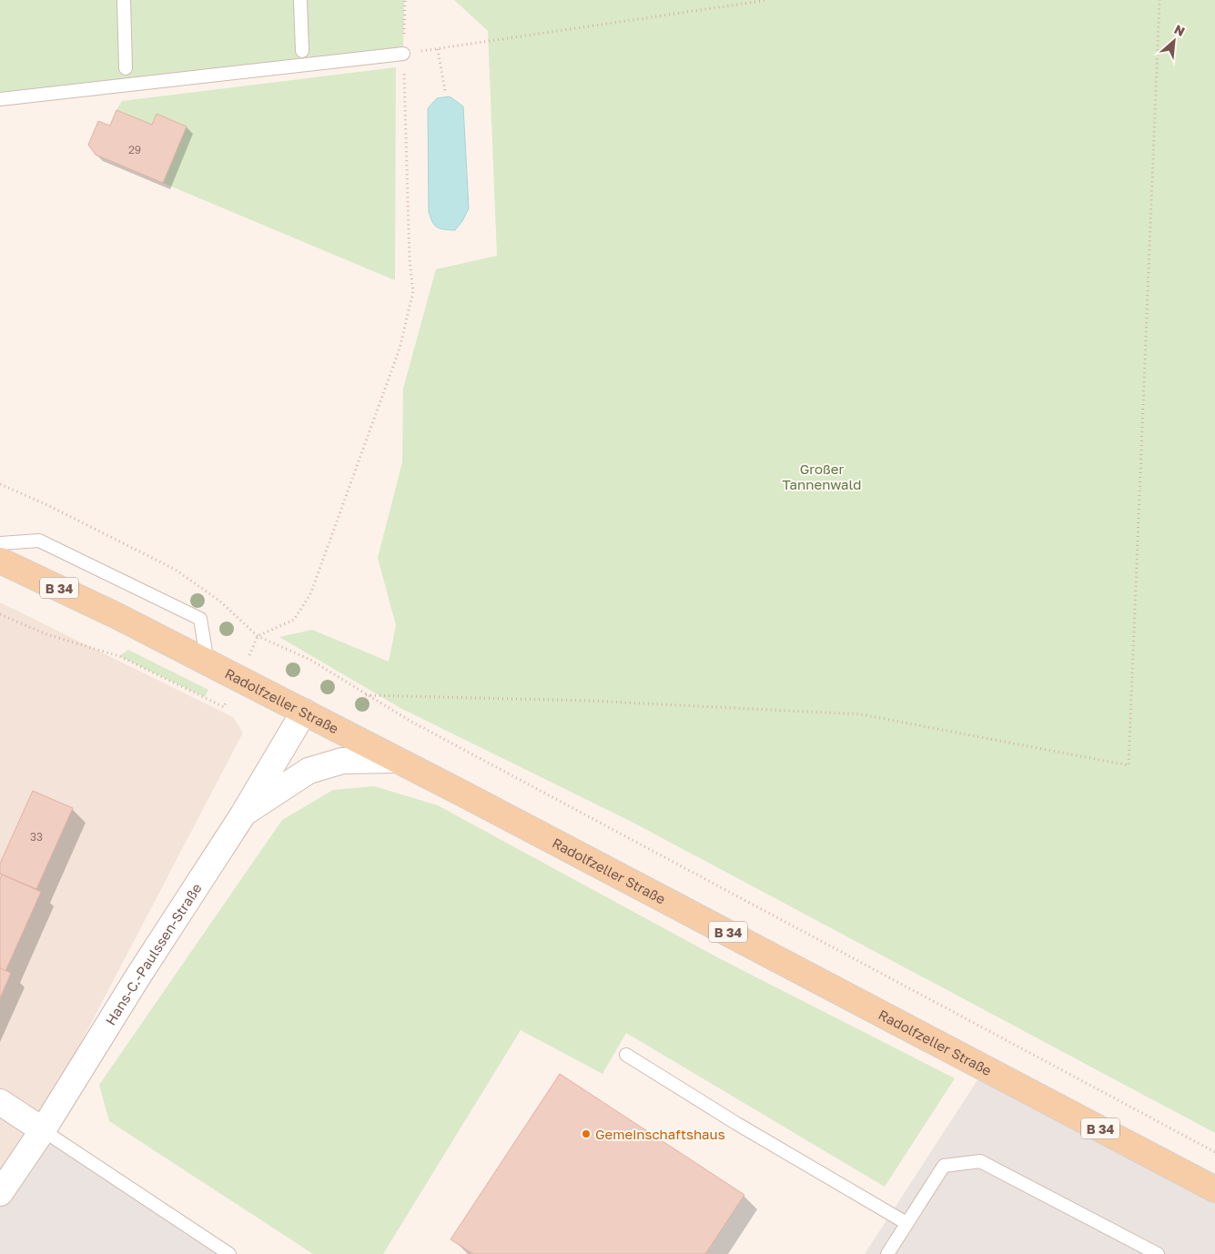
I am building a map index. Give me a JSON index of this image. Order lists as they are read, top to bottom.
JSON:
{
  "streets": {
    "main road": ["B 34", "Radolfzeller Straße"],
    "street": ["Hans-C.-Paulssen-Straße"]
  },
  "crossings": [
    ["Radolfzeller Straße", "Hans-C.-Paulssen-Straße"]
  ],
  "parks": ["Großer Tannenwald"],
  "places": ["Gemeinschaftshaus"],
  "house_numbers": ["29", "33"],
  "north": "top right"
}
